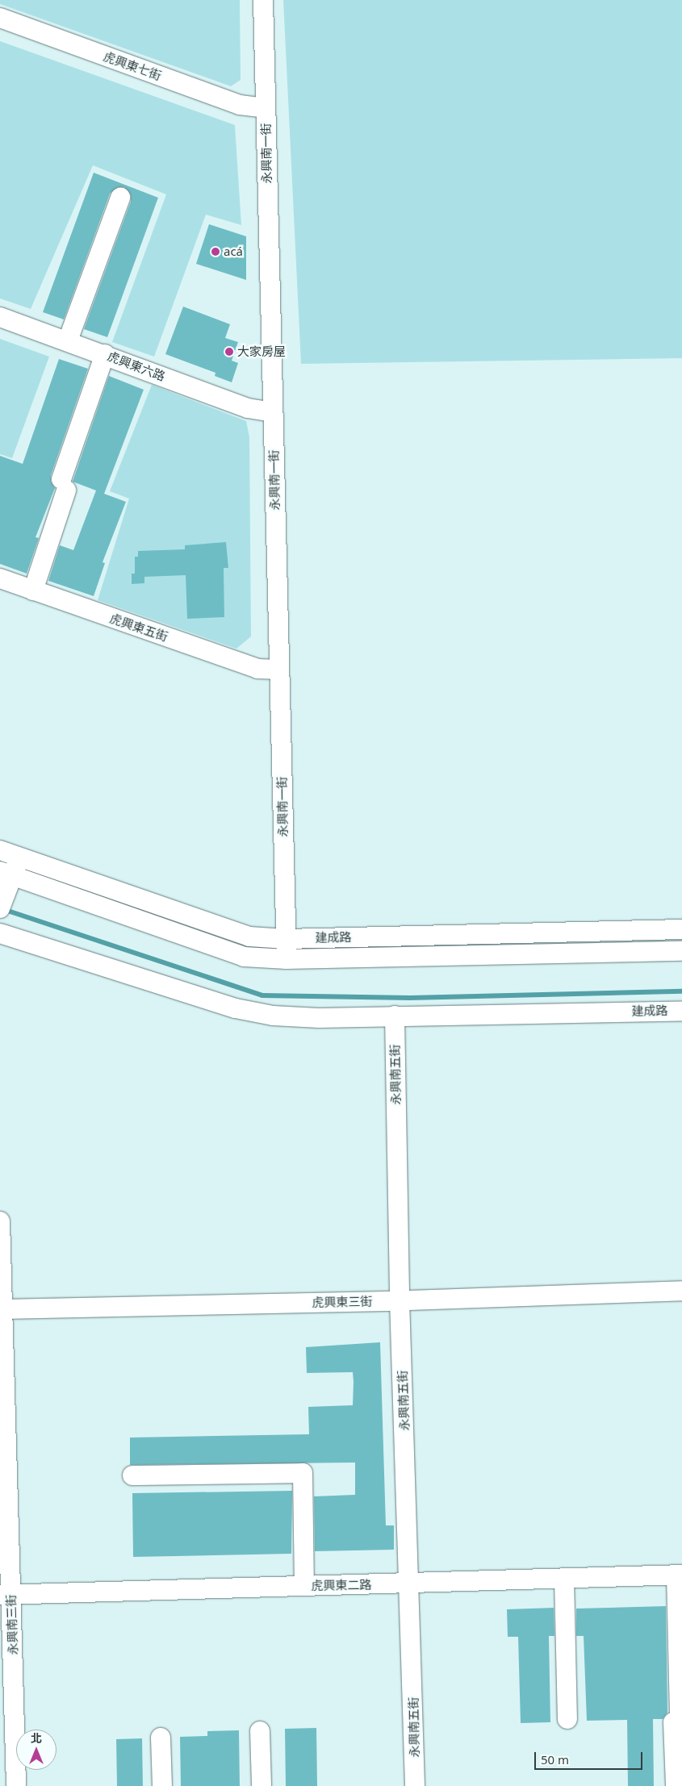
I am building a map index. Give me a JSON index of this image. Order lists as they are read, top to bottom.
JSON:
{
  "streets": {
    "street": [
      "虎興東七街",
      "永興南一街",
      "虎興東六路",
      "虎興東五街",
      "建成路",
      "永興南五街",
      "虎興東三街",
      "虎興東二路",
      "永興南三街"
    ]
  },
  "crossings": [
    ["虎興東七街", "永興南一街"],
    ["永興南一街", "虎興東六路"],
    ["永興南一街", "虎興東五街"],
    ["永興南一街", "建成路"],
    ["建成路", "永興南五街"],
    ["永興南五街", "虎興東三街"],
    ["永興南五街", "虎興東二路"],
    ["虎興東三街", "永興南三街"],
    ["虎興東二路", "永興南三街"]
  ],
  "places": ["acá", "大家房屋"],
  "scale_bar": "50 m",
  "north": "top"
}
